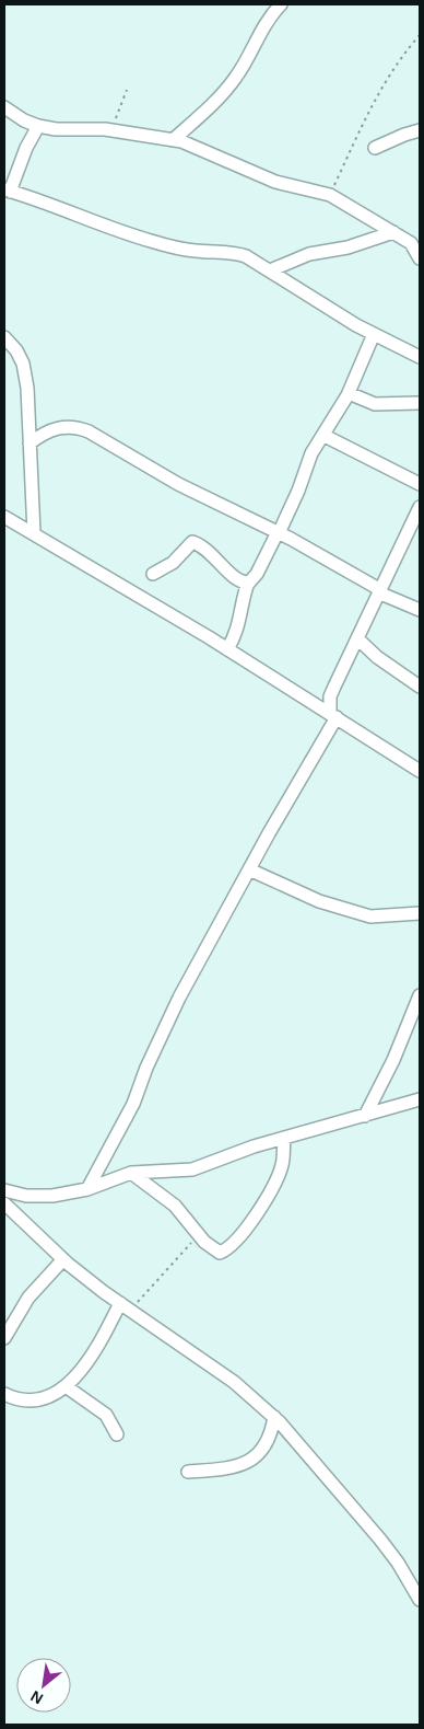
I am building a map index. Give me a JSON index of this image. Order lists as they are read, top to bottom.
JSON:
{
  "north": "bottom left"
}
